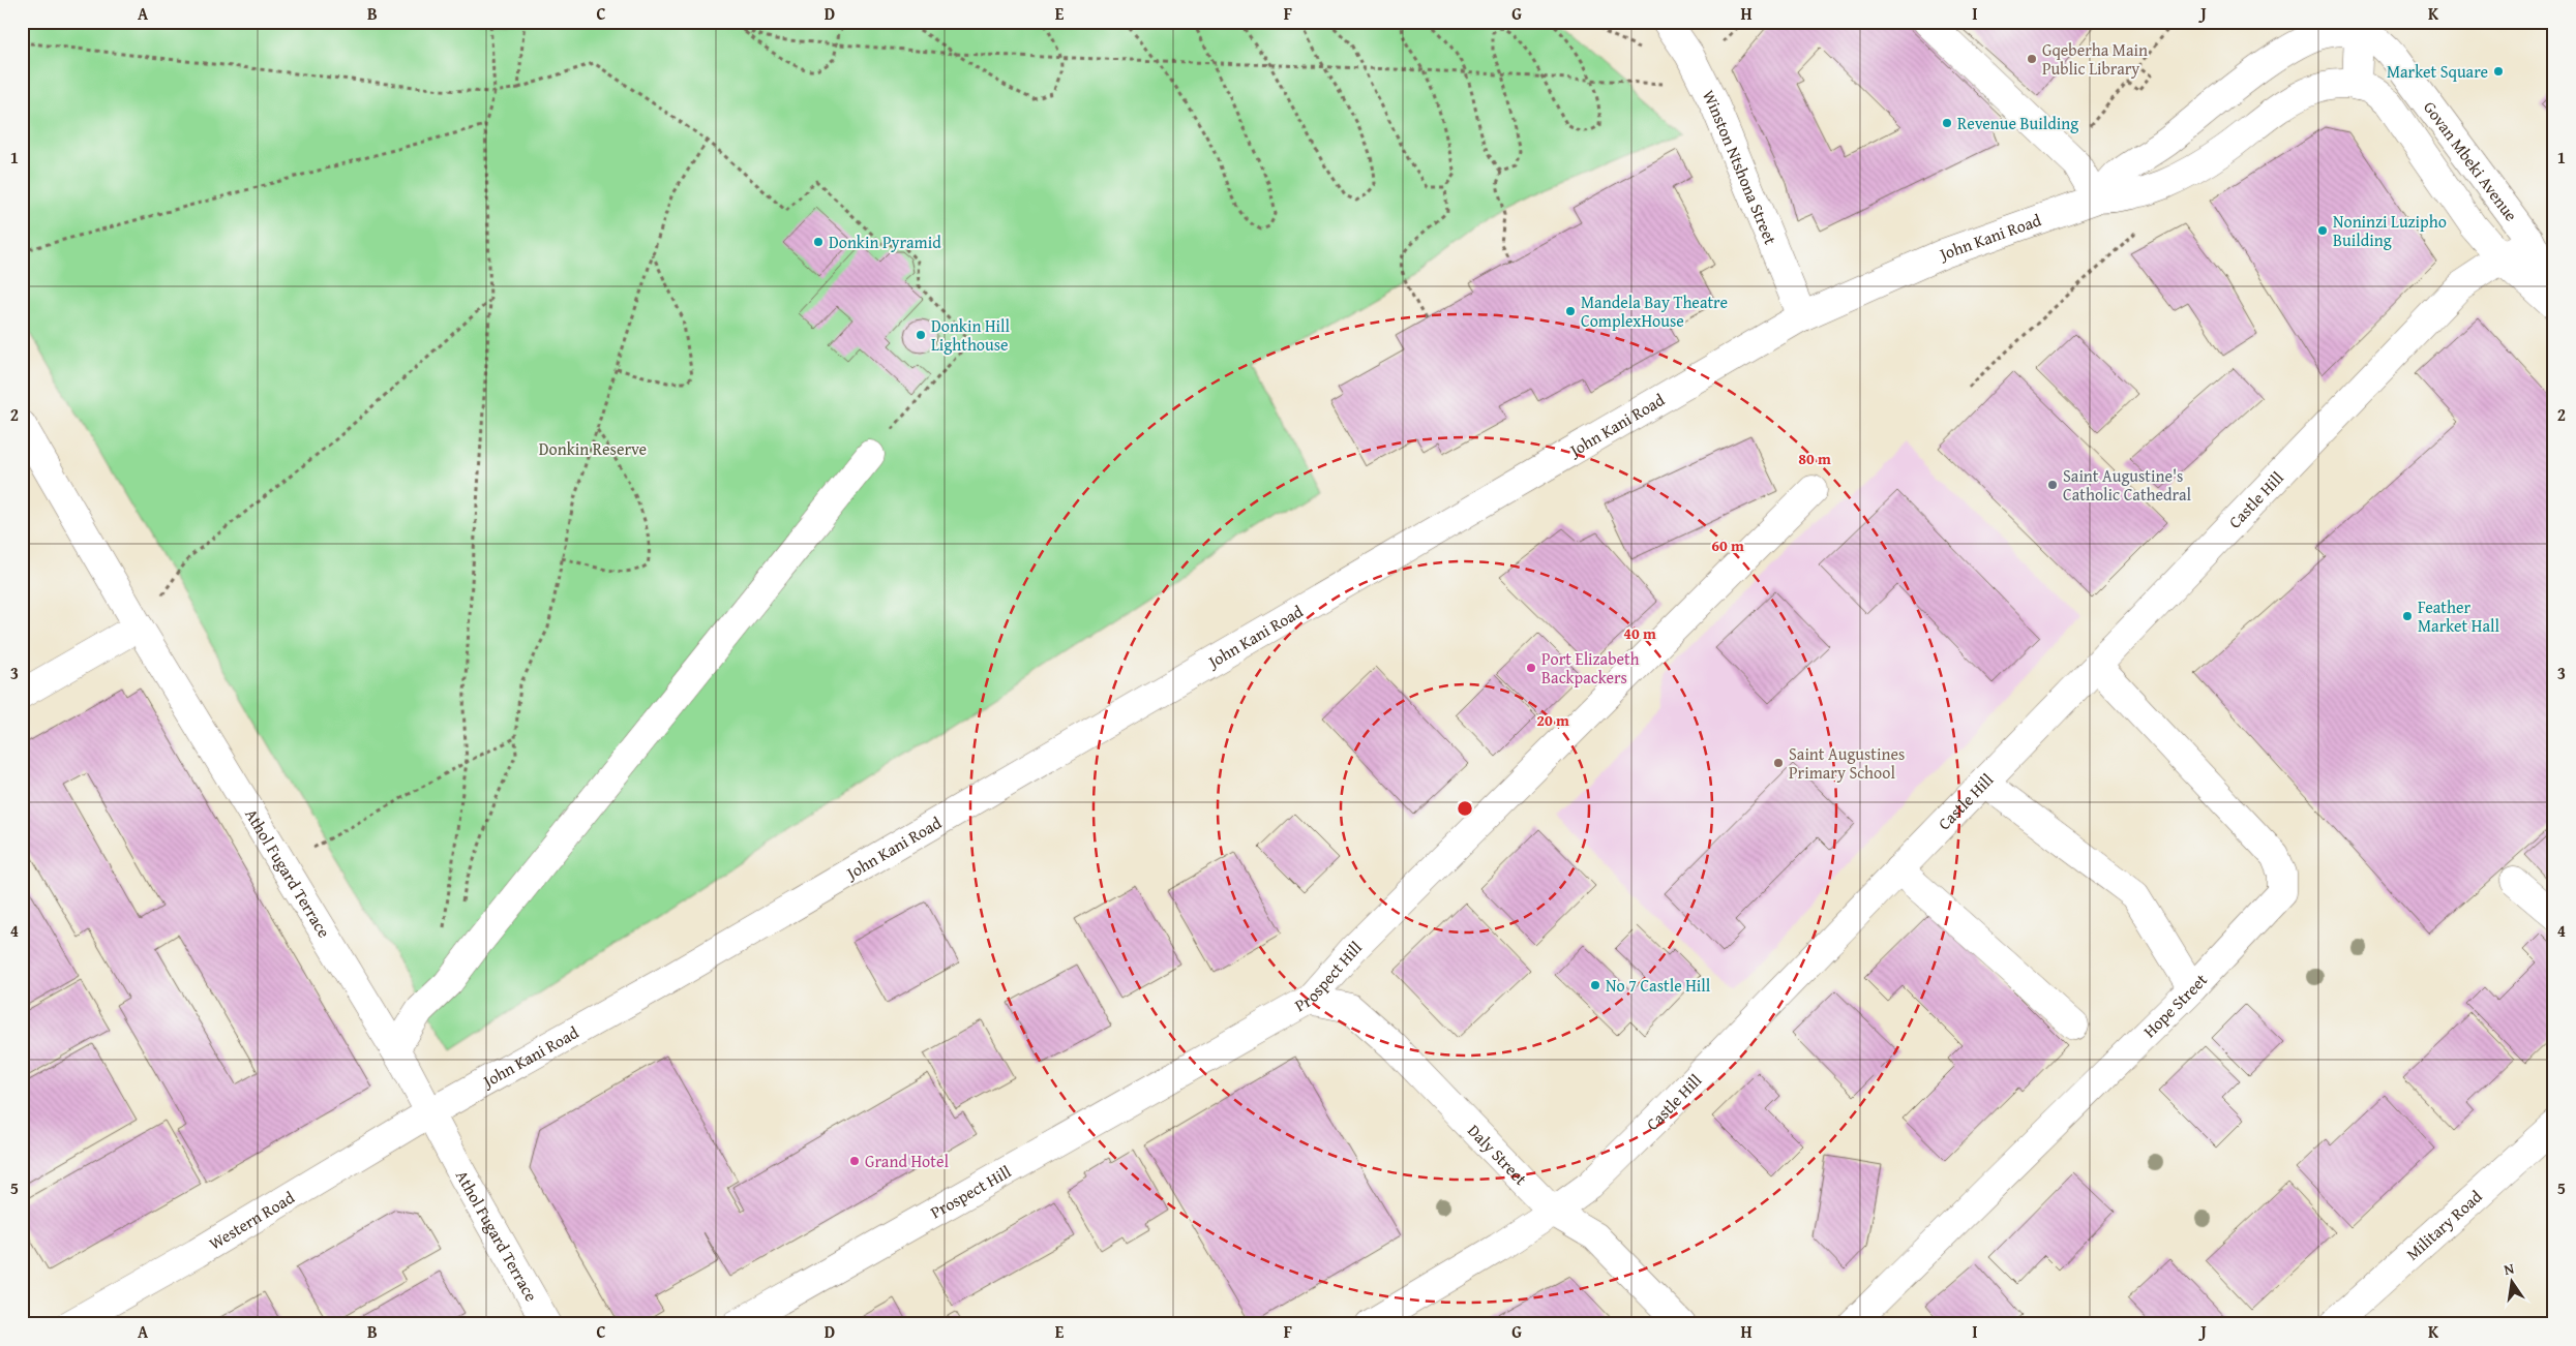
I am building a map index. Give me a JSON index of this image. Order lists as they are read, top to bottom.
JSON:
{
  "streets": {
    "street": [
      "Govan Mbeki Avenue",
      "Winston Ntshona Street",
      "John Kani Road",
      "Castle Hill",
      "Athol Fugard Terrace",
      "Prospect Hill",
      "Hope Street",
      "Daly Street",
      "Western Road",
      "Military Road"
    ]
  },
  "crossings": [
    ["Govan Mbeki Avenue", "John Kani Road"],
    ["Govan Mbeki Avenue", "Castle Hill"],
    ["Winston Ntshona Street", "John Kani Road"],
    ["John Kani Road", "Athol Fugard Terrace"],
    ["John Kani Road", "Western Road"],
    ["Castle Hill", "Hope Street"],
    ["Castle Hill", "Daly Street"],
    ["Athol Fugard Terrace", "Western Road"],
    ["Prospect Hill", "Daly Street"]
  ],
  "parks": ["Donkin Reserve"],
  "places": [
    "Gqeberha Main Public Library",
    "Market Square",
    "Revenue Building",
    "Noninzi Luzipho Building",
    "Donkin Pyramid",
    "Mandela Bay Theatre ComplexHouse",
    "Donkin Hill Lighthouse",
    "Saint Augustine's Catholic Cathedral",
    "Feather Market Hall",
    "Port Elizabeth Backpackers",
    "Saint Augustines Primary School",
    "No 7 Castle Hill",
    "Grand Hotel"
  ],
  "north": "top",
  "grid": {
    "columns": [
      "A",
      "B",
      "C",
      "D",
      "E",
      "F",
      "G",
      "H",
      "I",
      "J",
      "K"
    ],
    "rows": [
      "1",
      "2",
      "3",
      "4",
      "5"
    ]
  },
  "rings": [
    "80 m",
    "60 m",
    "40 m",
    "20 m"
  ]
}
